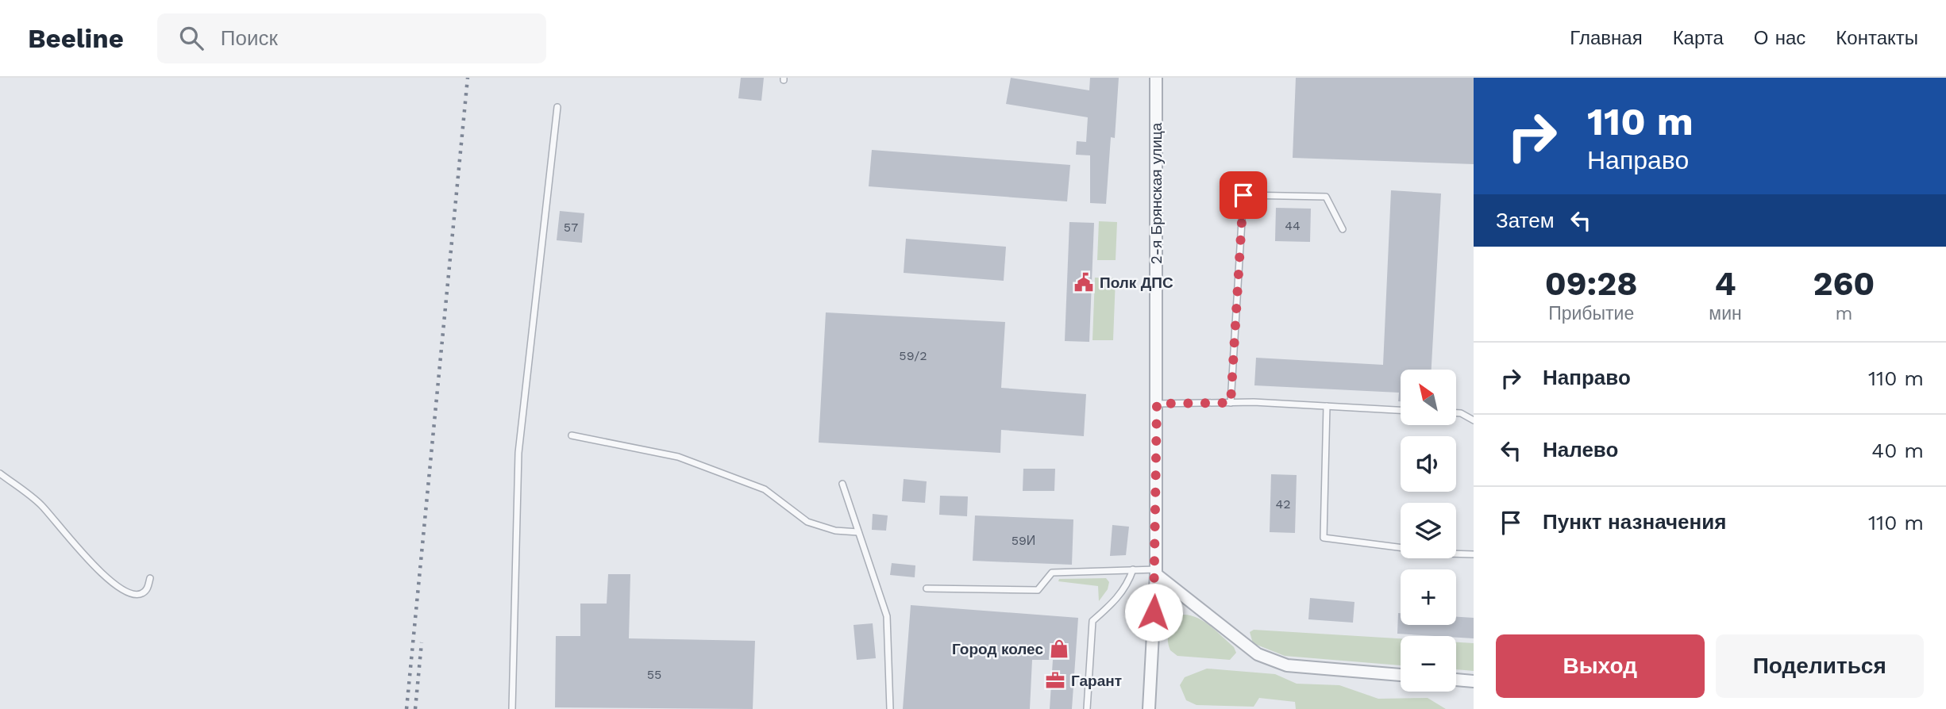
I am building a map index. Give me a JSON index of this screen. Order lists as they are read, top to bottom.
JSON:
{
  "streets": {
    "street": ["2-я Брянская улица"]
  },
  "places": {
    "public building": ["Полк ДПС"],
    "shop": ["Город колес"],
    "office": ["Гарант"]
  },
  "house_numbers": [
    "44",
    "57",
    "59/2",
    "42",
    "59И",
    "55"
  ],
  "north": "top left",
  "page": {
    "header": "Beeline",
    "search": "Поиск",
    "nav": [
      "Главная",
      "Карта",
      "О нас",
      "Контакты"
    ],
    "turn": ["110 m", "Направо"],
    "then": "Затем",
    "eta": [
      "09:28",
      "Прибытие",
      "4",
      "мин",
      "260",
      "m"
    ],
    "list": [
      {
        "name": "Направо",
        "value": "110 m"
      },
      {
        "name": "Налево",
        "value": "40 m"
      },
      {
        "name": "Пункт назначения",
        "value": "110 m"
      }
    ],
    "map_buttons": ["+", "−"],
    "buttons": ["Выход", "Поделиться"]
  }
}
